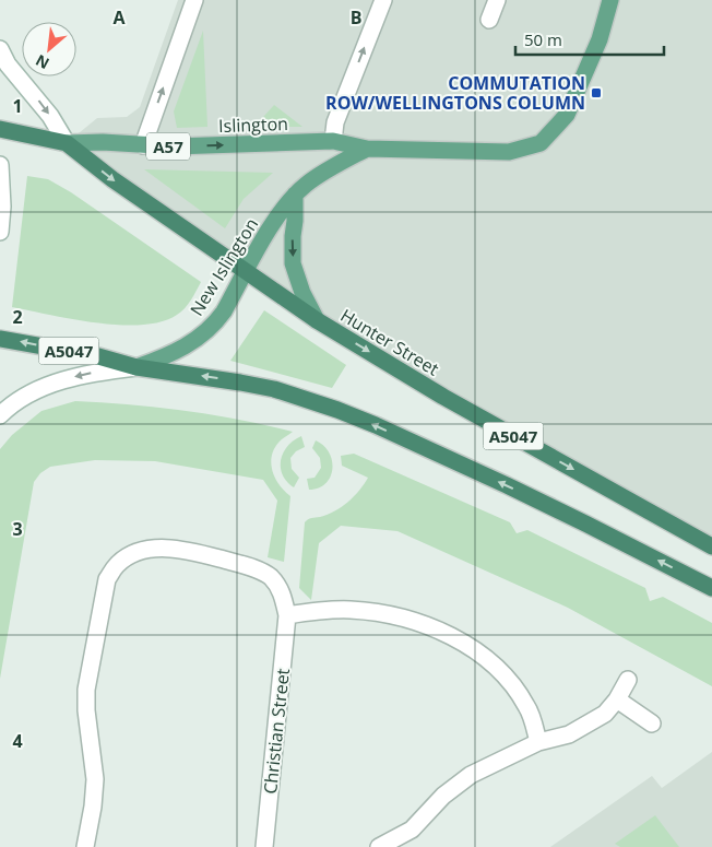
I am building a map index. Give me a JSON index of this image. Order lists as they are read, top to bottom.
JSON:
{
  "streets": {
    "highway": ["Islington", "Hunter Street", "A5047"],
    "main road": ["A57", "New Islington"],
    "street": ["Christian Street"]
  },
  "crossings": [
    ["Islington", "New Islington"],
    ["Islington", "Hunter Street"],
    ["New Islington", "Hunter Street"],
    ["New Islington", "A5047"]
  ],
  "places": {
    "transit": ["COMMUTATION ROW/WELLINGTONS COLUMN"]
  },
  "scale_bar": "50 m",
  "north": "bottom left",
  "grid": {
    "columns": ["A", "B"],
    "rows": [
      "1",
      "2",
      "3",
      "4"
    ]
  }
}
